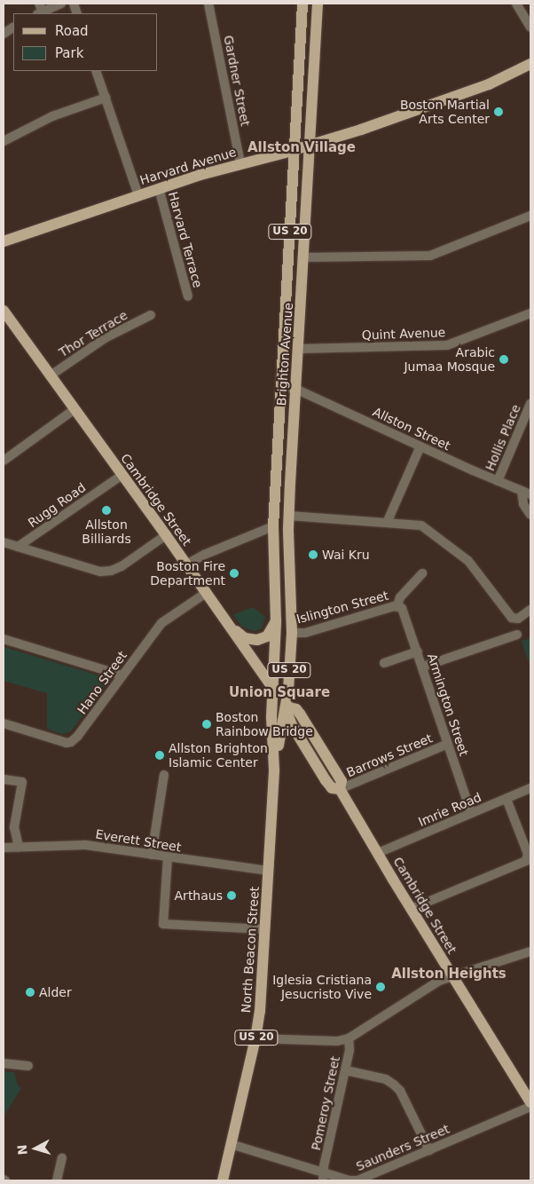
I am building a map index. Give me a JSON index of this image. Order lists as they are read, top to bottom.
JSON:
{
  "streets": {
    "main road": [
      "Harvard Avenue",
      "US 20",
      "Brighton Avenue",
      "Cambridge Street",
      "North Beacon Street"
    ],
    "street": [
      "Gardner Street",
      "Harvard Terrace",
      "Thor Terrace",
      "Quint Avenue",
      "Allston Street",
      "Hollis Place",
      "Rugg Road",
      "Islington Street",
      "Hano Street",
      "Armington Street",
      "Barrows Street",
      "Imrie Road",
      "Everett Street",
      "Pomeroy Street",
      "Saunders Street"
    ]
  },
  "crossings": [
    ["Gardner Street", "Harvard Avenue"],
    ["Harvard Avenue", "Harvard Terrace"],
    ["Harvard Avenue", "Brighton Avenue"],
    ["Thor Terrace", "Cambridge Street"],
    ["Quint Avenue", "Brighton Avenue"],
    ["Brighton Avenue", "Allston Street"],
    ["Brighton Avenue", "Cambridge Street"],
    ["Brighton Avenue", "Islington Street"],
    ["Brighton Avenue", "North Beacon Street"],
    ["Allston Street", "Hollis Place"],
    ["Cambridge Street", "Rugg Road"],
    ["Cambridge Street", "Hano Street"],
    ["Cambridge Street", "Barrows Street"],
    ["Cambridge Street", "Imrie Road"],
    ["Cambridge Street", "North Beacon Street"],
    ["Islington Street", "Armington Street"],
    ["Armington Street", "Barrows Street"],
    ["Armington Street", "Imrie Road"],
    ["Everett Street", "North Beacon Street"],
    ["North Beacon Street", "Saunders Street"],
    ["Pomeroy Street", "Saunders Street"]
  ],
  "districts": ["Allston Village", "Union Square", "Allston Heights"],
  "places": [
    "Boston Martial Arts Center",
    "Arabic Jumaa Mosque",
    "Allston Billiards",
    "Wai Kru",
    "Boston Fire Department",
    "Boston Rainbow Bridge",
    "Allston Brighton Islamic Center",
    "Arthaus",
    "Iglesia Cristiana Jesucristo Vive",
    "Alder"
  ],
  "legend": ["Road", "Park"],
  "north": "left"
}
